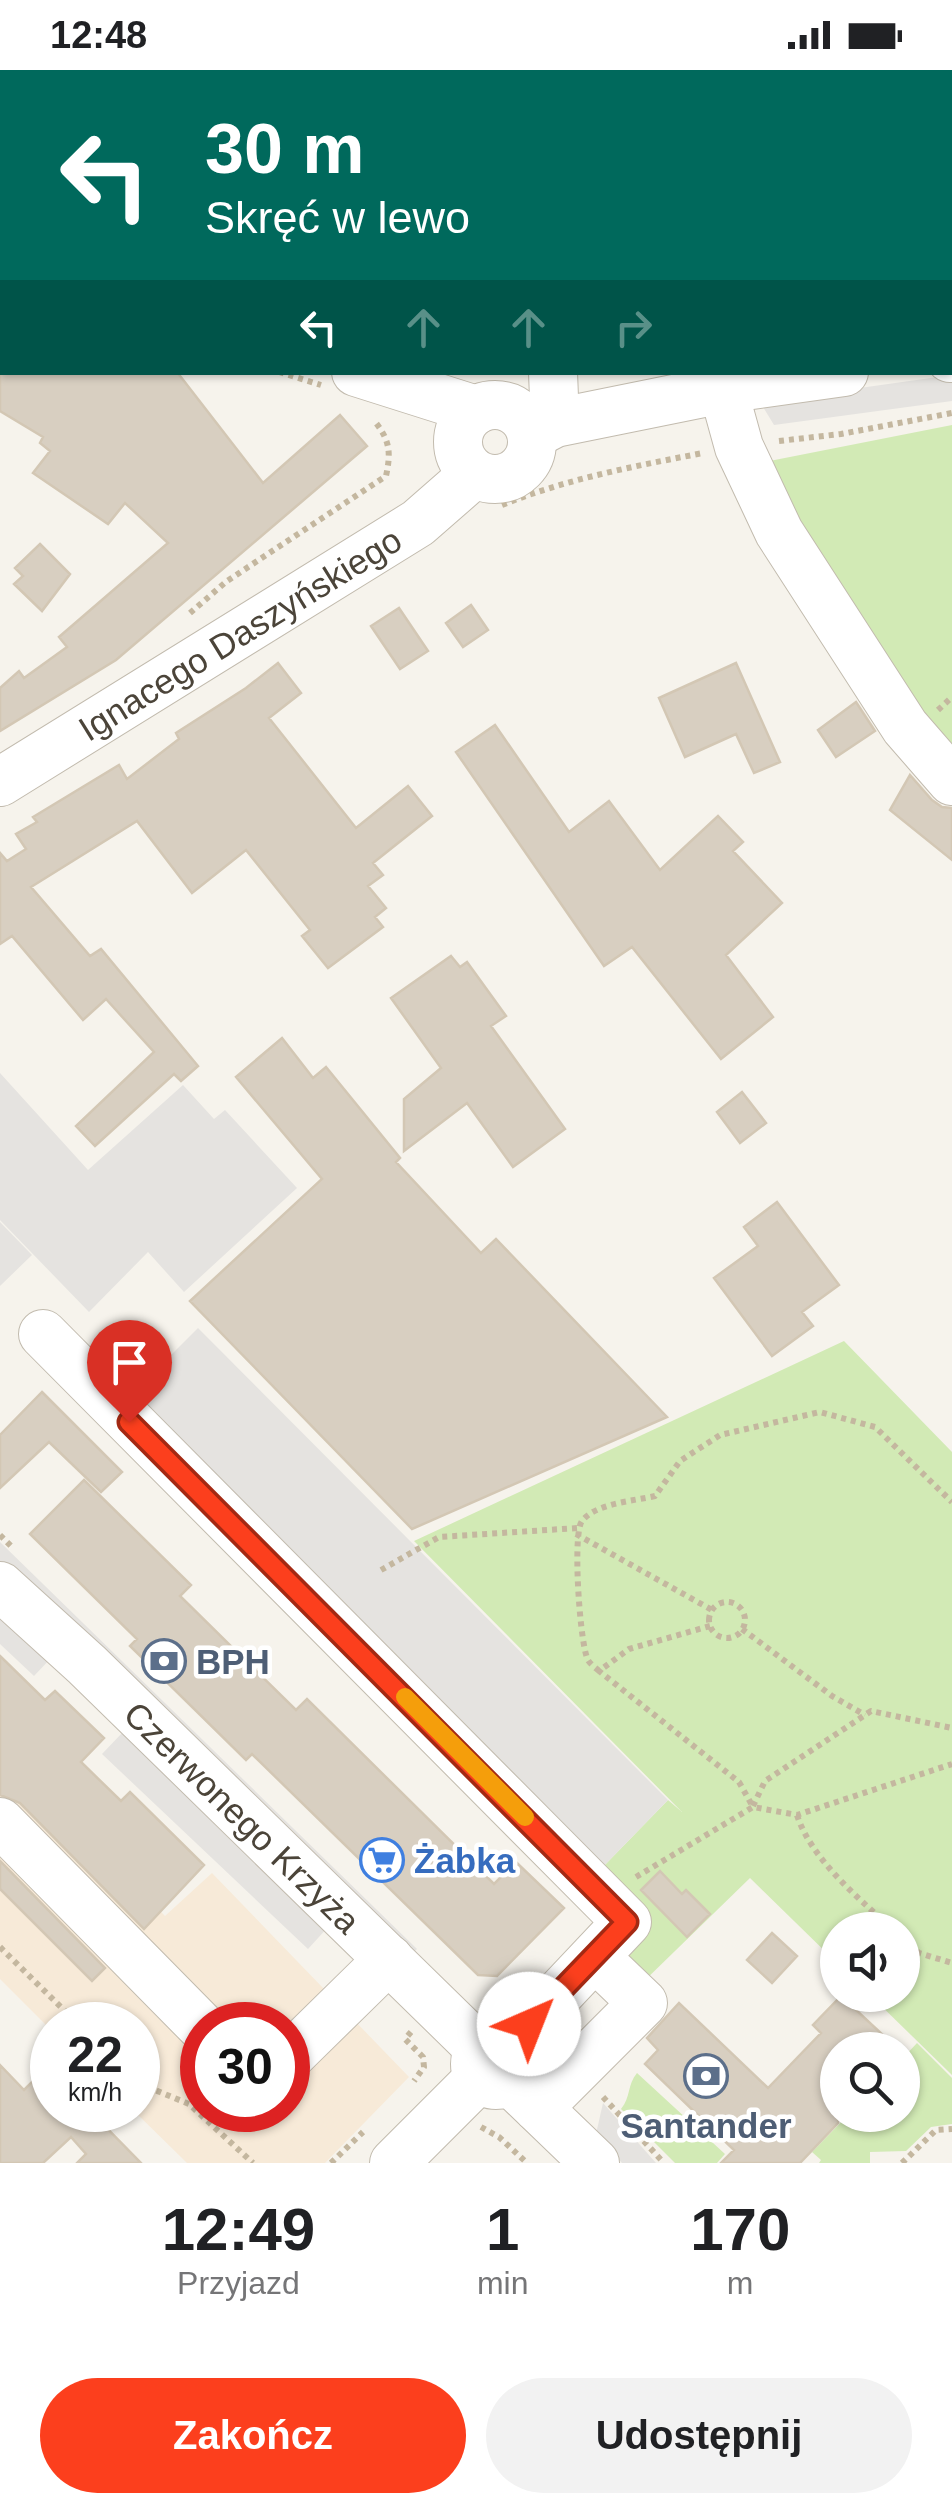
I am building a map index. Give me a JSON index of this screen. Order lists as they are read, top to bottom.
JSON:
{
  "streets": {
    "street": ["Ignacego Daszyńskiego", "Czerwonego Krzyża"]
  },
  "places": {
    "bank": ["BPH", "Santander"],
    "supermarket": ["Żabka"]
  },
  "page": {
    "status": "12:48",
    "turn": ["30 m", "Skręć w lewo"],
    "speed": "22 km/h",
    "limit": "30",
    "eta": [
      "12:49",
      "Przyjazd",
      "1",
      "min",
      "170",
      "m"
    ],
    "buttons": ["Zakończ", "Udostępnij"]
  }
}
